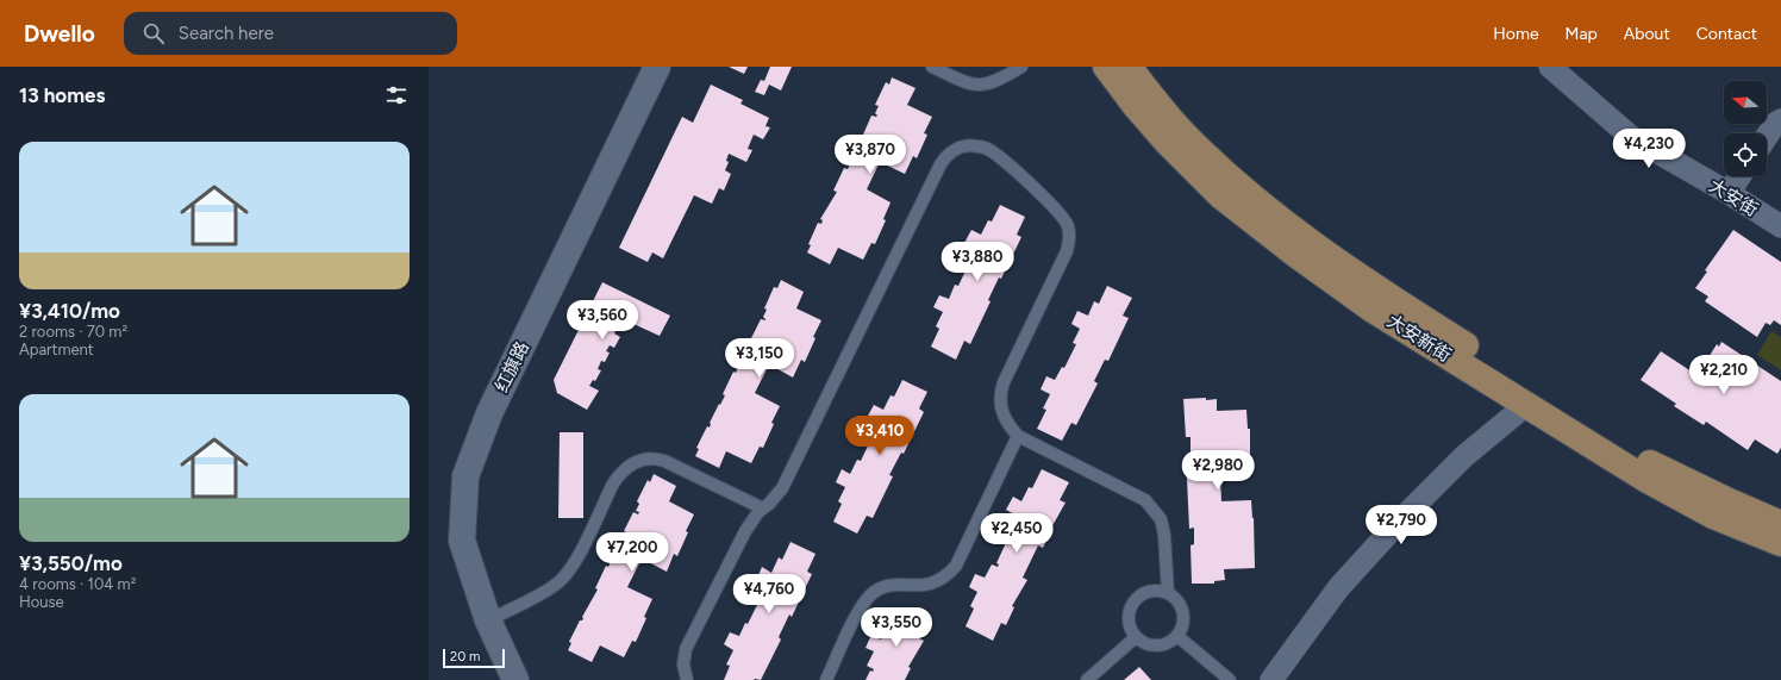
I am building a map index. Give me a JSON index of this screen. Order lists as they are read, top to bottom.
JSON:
{
  "streets": {
    "main road": ["大安新街"],
    "street": ["大安街", "红旗路"]
  },
  "scale_bar": "20 m",
  "north": "left",
  "page": {
    "header": "Dwello",
    "search": "Search here",
    "nav": [
      "Home",
      "Map",
      "About",
      "Contact"
    ],
    "heading": "13 homes",
    "list": [
      {
        "name": "¥3,410/mo",
        "note": "2 rooms · 70 m² · Apartment"
      },
      {
        "name": "¥3,550/mo",
        "note": "4 rooms · 104 m² · House"
      }
    ],
    "price": [
      "¥4,230",
      "¥3,870",
      "¥3,880",
      "¥3,560",
      "¥3,150",
      "¥2,210",
      "¥3,410",
      "¥2,980",
      "¥2,790",
      "¥2,450",
      "¥7,200",
      "¥4,760",
      "¥3,550"
    ],
    "scale": "20 m"
  }
}
